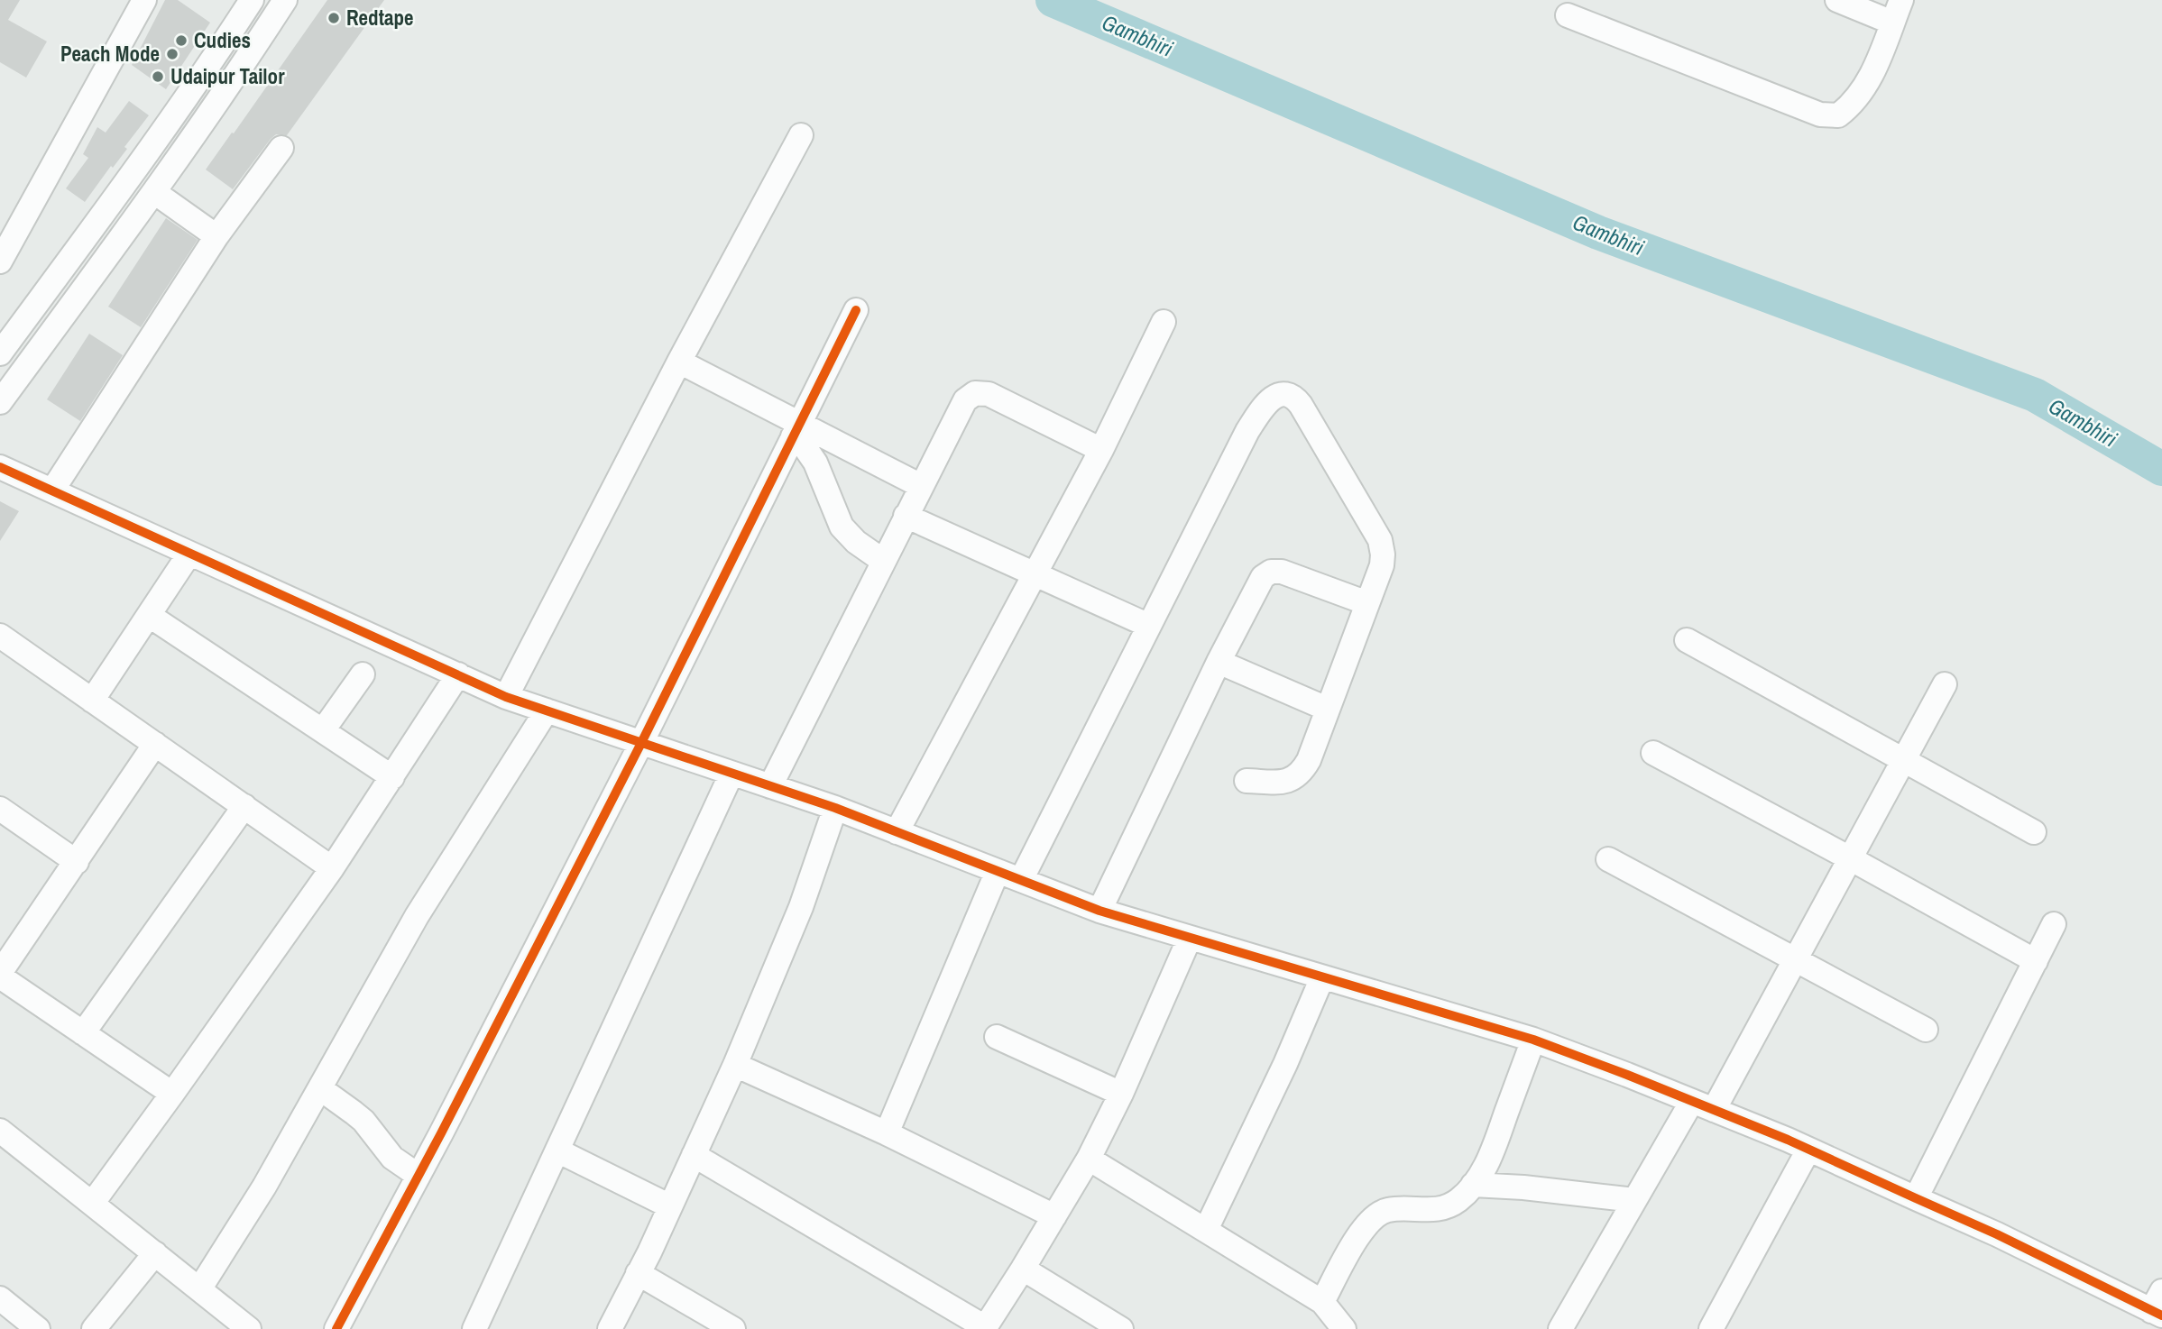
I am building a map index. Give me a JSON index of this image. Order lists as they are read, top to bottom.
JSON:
{
  "water": ["Gambhiri"],
  "places": [
    "Redtape",
    "Cudies",
    "Peach Mode",
    "Udaipur Tailor"
  ]
}
